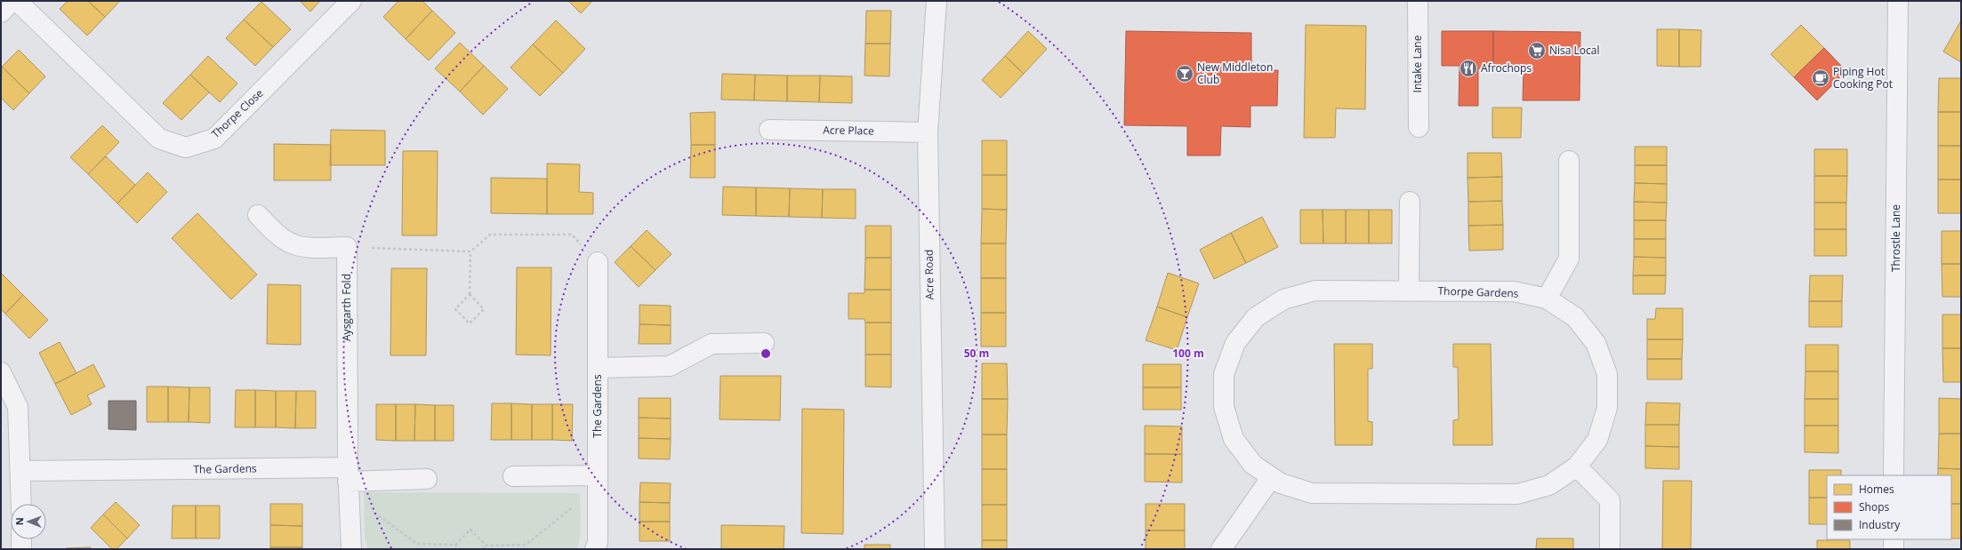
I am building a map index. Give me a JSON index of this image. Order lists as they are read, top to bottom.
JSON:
{
  "streets": {
    "street": [
      "Intake Lane",
      "Thorpe Close",
      "Acre Place",
      "Throstle Lane",
      "Acre Road",
      "Thorpe Gardens",
      "Aysgarth Fold",
      "The Gardens"
    ]
  },
  "crossings": [
    ["Acre Place", "Acre Road"],
    ["Aysgarth Fold", "The Gardens"]
  ],
  "places": {
    "supermarket": ["Nisa Local"],
    "restaurant": ["Afrochops"],
    "bar": ["New Middleton Club"],
    "cafe": ["Piping Hot Cooking Pot"]
  },
  "legend": ["Homes", "Shops", "Industry"],
  "north": "left",
  "rings": ["50 m", "100 m"]
}
